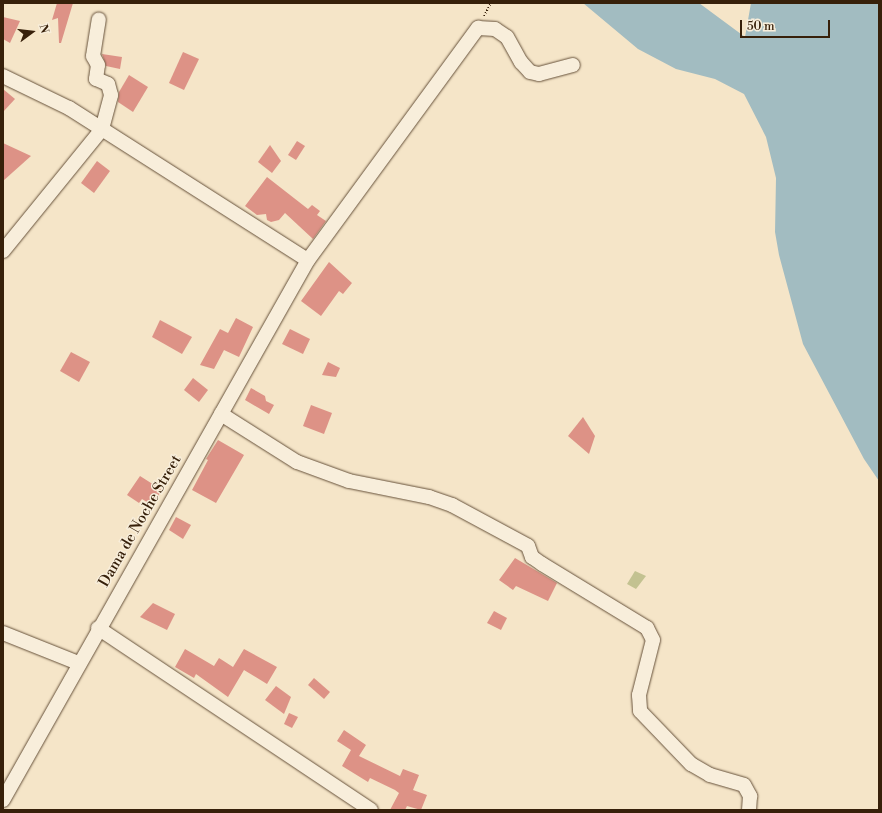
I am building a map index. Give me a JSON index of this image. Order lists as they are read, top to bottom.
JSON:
{
  "streets": {
    "street": ["Dama de Noche Street"]
  },
  "scale_bar": "50 m",
  "north": "right"
}
